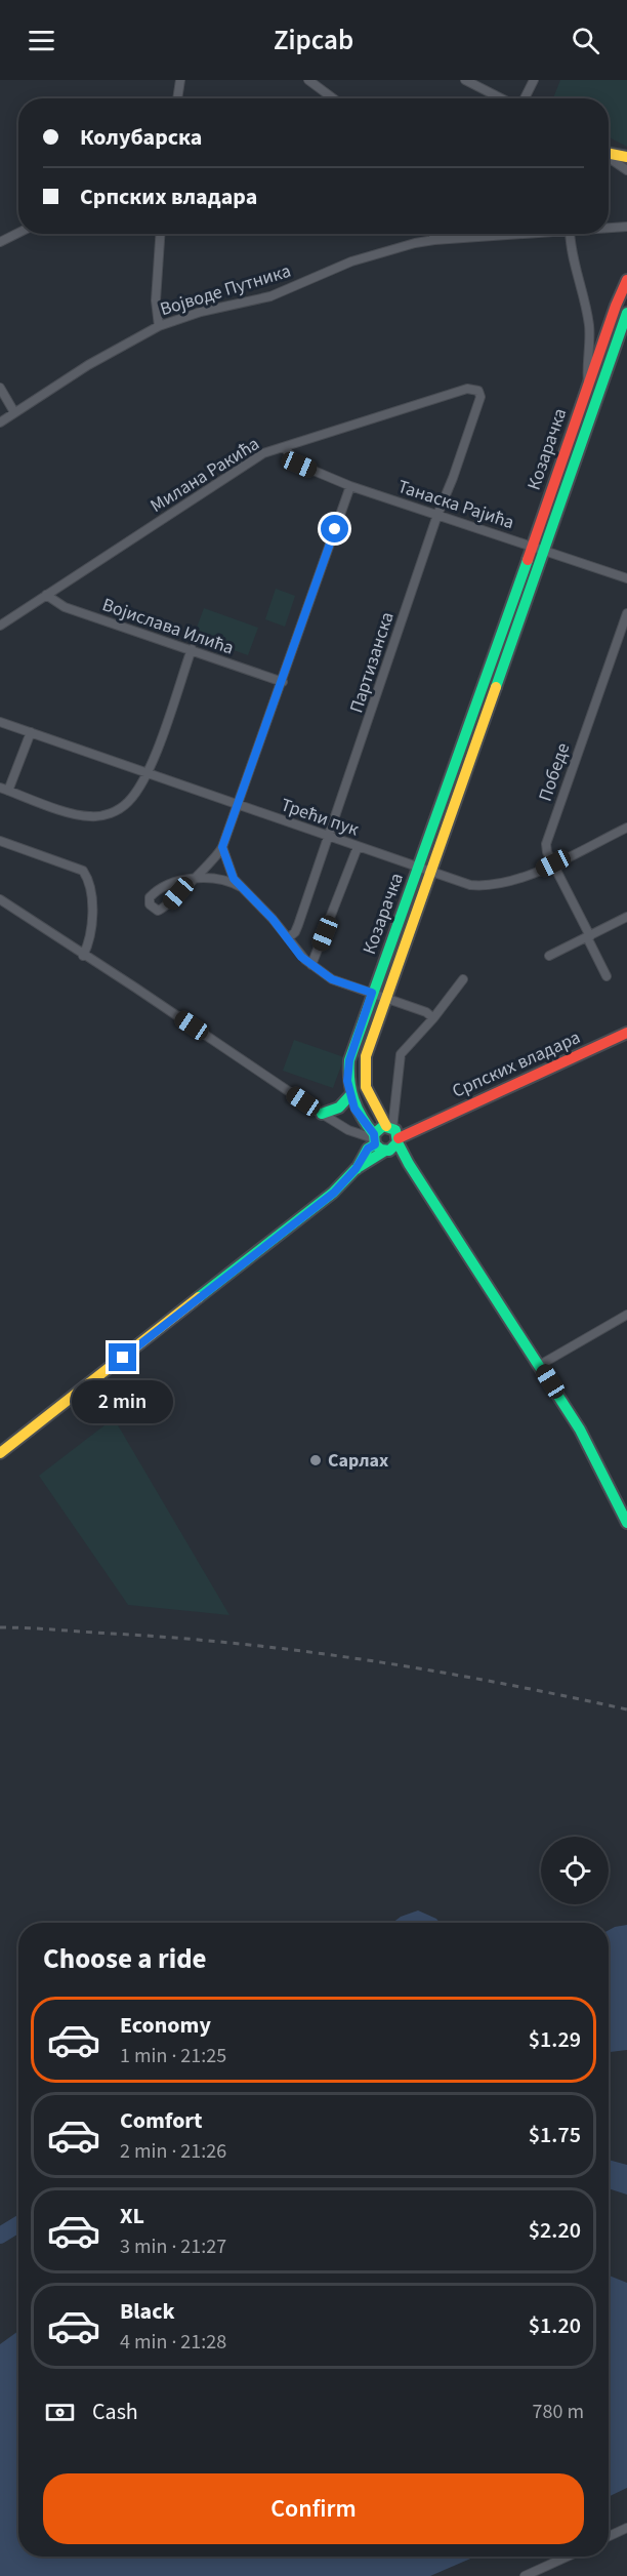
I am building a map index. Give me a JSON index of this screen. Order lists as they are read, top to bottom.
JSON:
{
  "streets": {
    "street": [
      "Војводе Путника",
      "Козарачка",
      "Милана Ракића",
      "Танаска Рајића",
      "Војислава Илића",
      "Партизанска",
      "Победе",
      "Трећи пук",
      "Српских владара"
    ]
  },
  "crossings": [
    ["Козарачка", "Танаска Рајића"],
    ["Козарачка", "Трећи пук"],
    ["Козарачка", "Српских владара"],
    ["Милана Ракића", "Танаска Рајића"],
    ["Милана Ракића", "Војислава Илића"],
    ["Милана Ракића", "Партизанска"],
    ["Танаска Рајића", "Партизанска"],
    ["Партизанска", "Трећи пук"],
    ["Победе", "Трећи пук"]
  ],
  "places": ["Сарлах"],
  "page": {
    "header": "Zipcab",
    "banner": ["Колубарска", "Српских владара"],
    "bubble": "2 min",
    "heading": "Choose a ride",
    "list": [
      {
        "name": "Economy",
        "note": "1 min · 21:25",
        "value": "$1.29"
      },
      {
        "name": "Comfort",
        "note": "2 min · 21:26",
        "value": "$1.75"
      },
      {
        "name": "XL",
        "note": "3 min · 21:27",
        "value": "$2.20"
      },
      {
        "name": "Black",
        "note": "4 min · 21:28",
        "value": "$1.20"
      }
    ],
    "pay": ["Cash", "780 m"],
    "buttons": "Confirm"
  }
}
